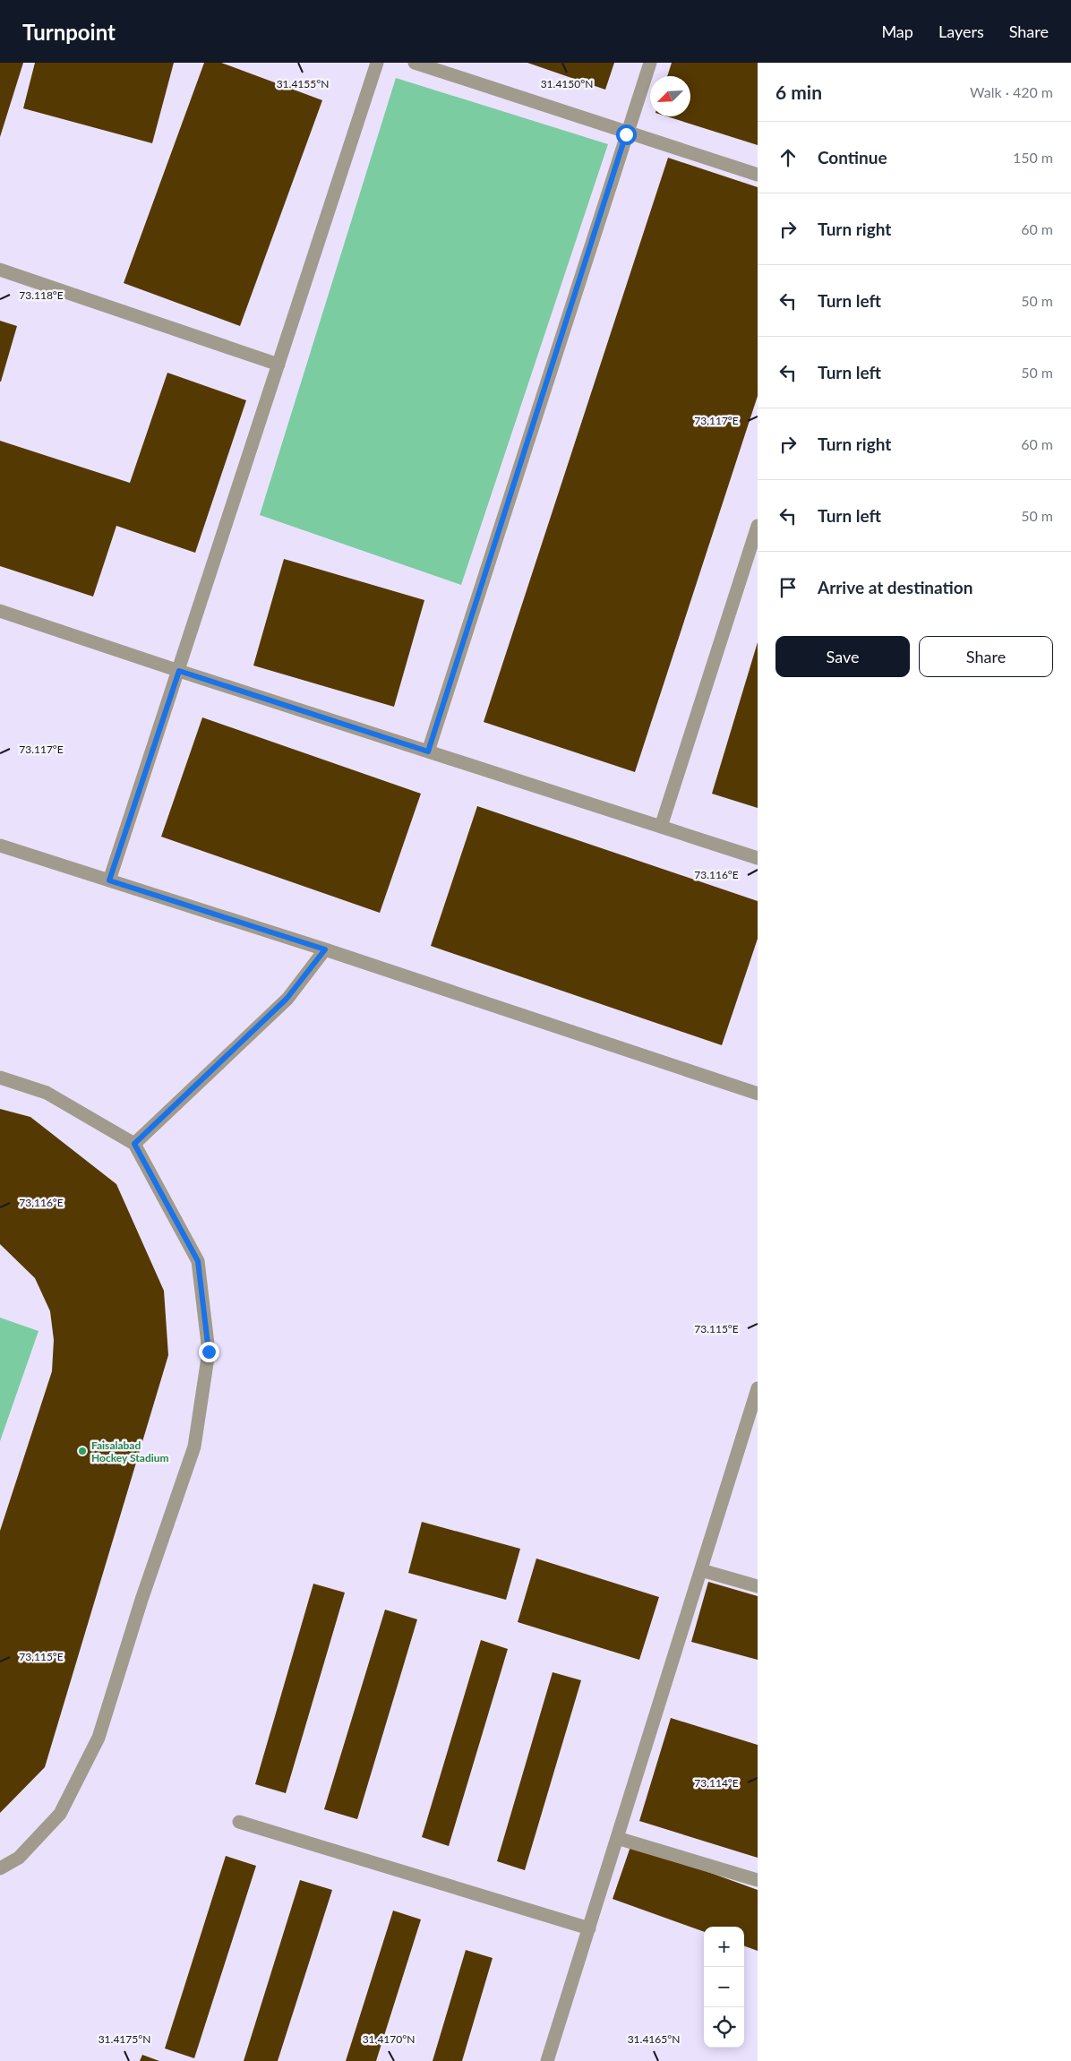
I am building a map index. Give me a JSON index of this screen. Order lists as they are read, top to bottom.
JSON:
{
  "places": ["Faisalabad Hockey Stadium"],
  "north": "bottom left",
  "page": {
    "header": "Turnpoint",
    "nav": ["Map", "Layers", "Share"],
    "heading": ["6 min", "Walk · 420 m"],
    "list": [
      ["Continue", "150 m"],
      ["Turn right", "60 m"],
      ["Turn left", "50 m"],
      ["Turn left", "50 m"],
      ["Turn right", "60 m"],
      ["Turn left", "50 m"],
      "Arrive at destination"
    ],
    "buttons": ["Save", "Share"],
    "map_buttons": ["+", "−"]
  },
  "coordinates": [
    "31.4155°N",
    "31.4150°N",
    "73.118°E",
    "73.117°E",
    "73.116°E",
    "73.115°E",
    "73.114°E",
    "31.4175°N",
    "31.4170°N",
    "31.4165°N"
  ]
}
